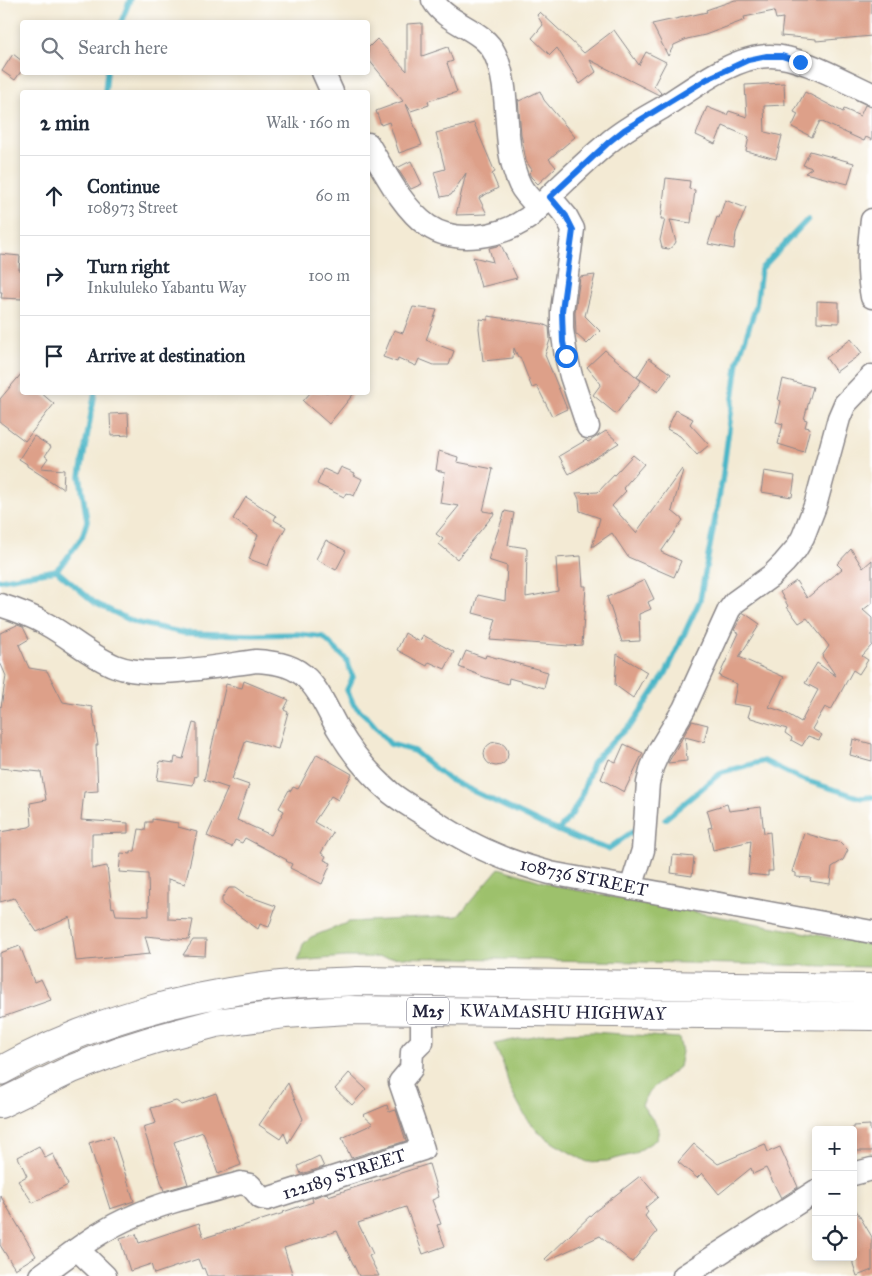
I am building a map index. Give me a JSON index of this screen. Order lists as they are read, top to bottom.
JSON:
{
  "streets": {
    "main road": ["M25", "KWAMASHU HIGHWAY"],
    "street": ["108736 STREET", "122189 STREET"]
  },
  "crossings": [
    ["KWAMASHU HIGHWAY", "122189 STREET"]
  ],
  "page": {
    "search": "Search here",
    "heading": ["2 min", "Walk · 160 m"],
    "list": [
      ["Continue", "108973 Street", "60 m"],
      ["Turn right", "Inkululeko Yabantu Way", "100 m"],
      "Arrive at destination"
    ],
    "map_buttons": ["+", "−"]
  }
}
